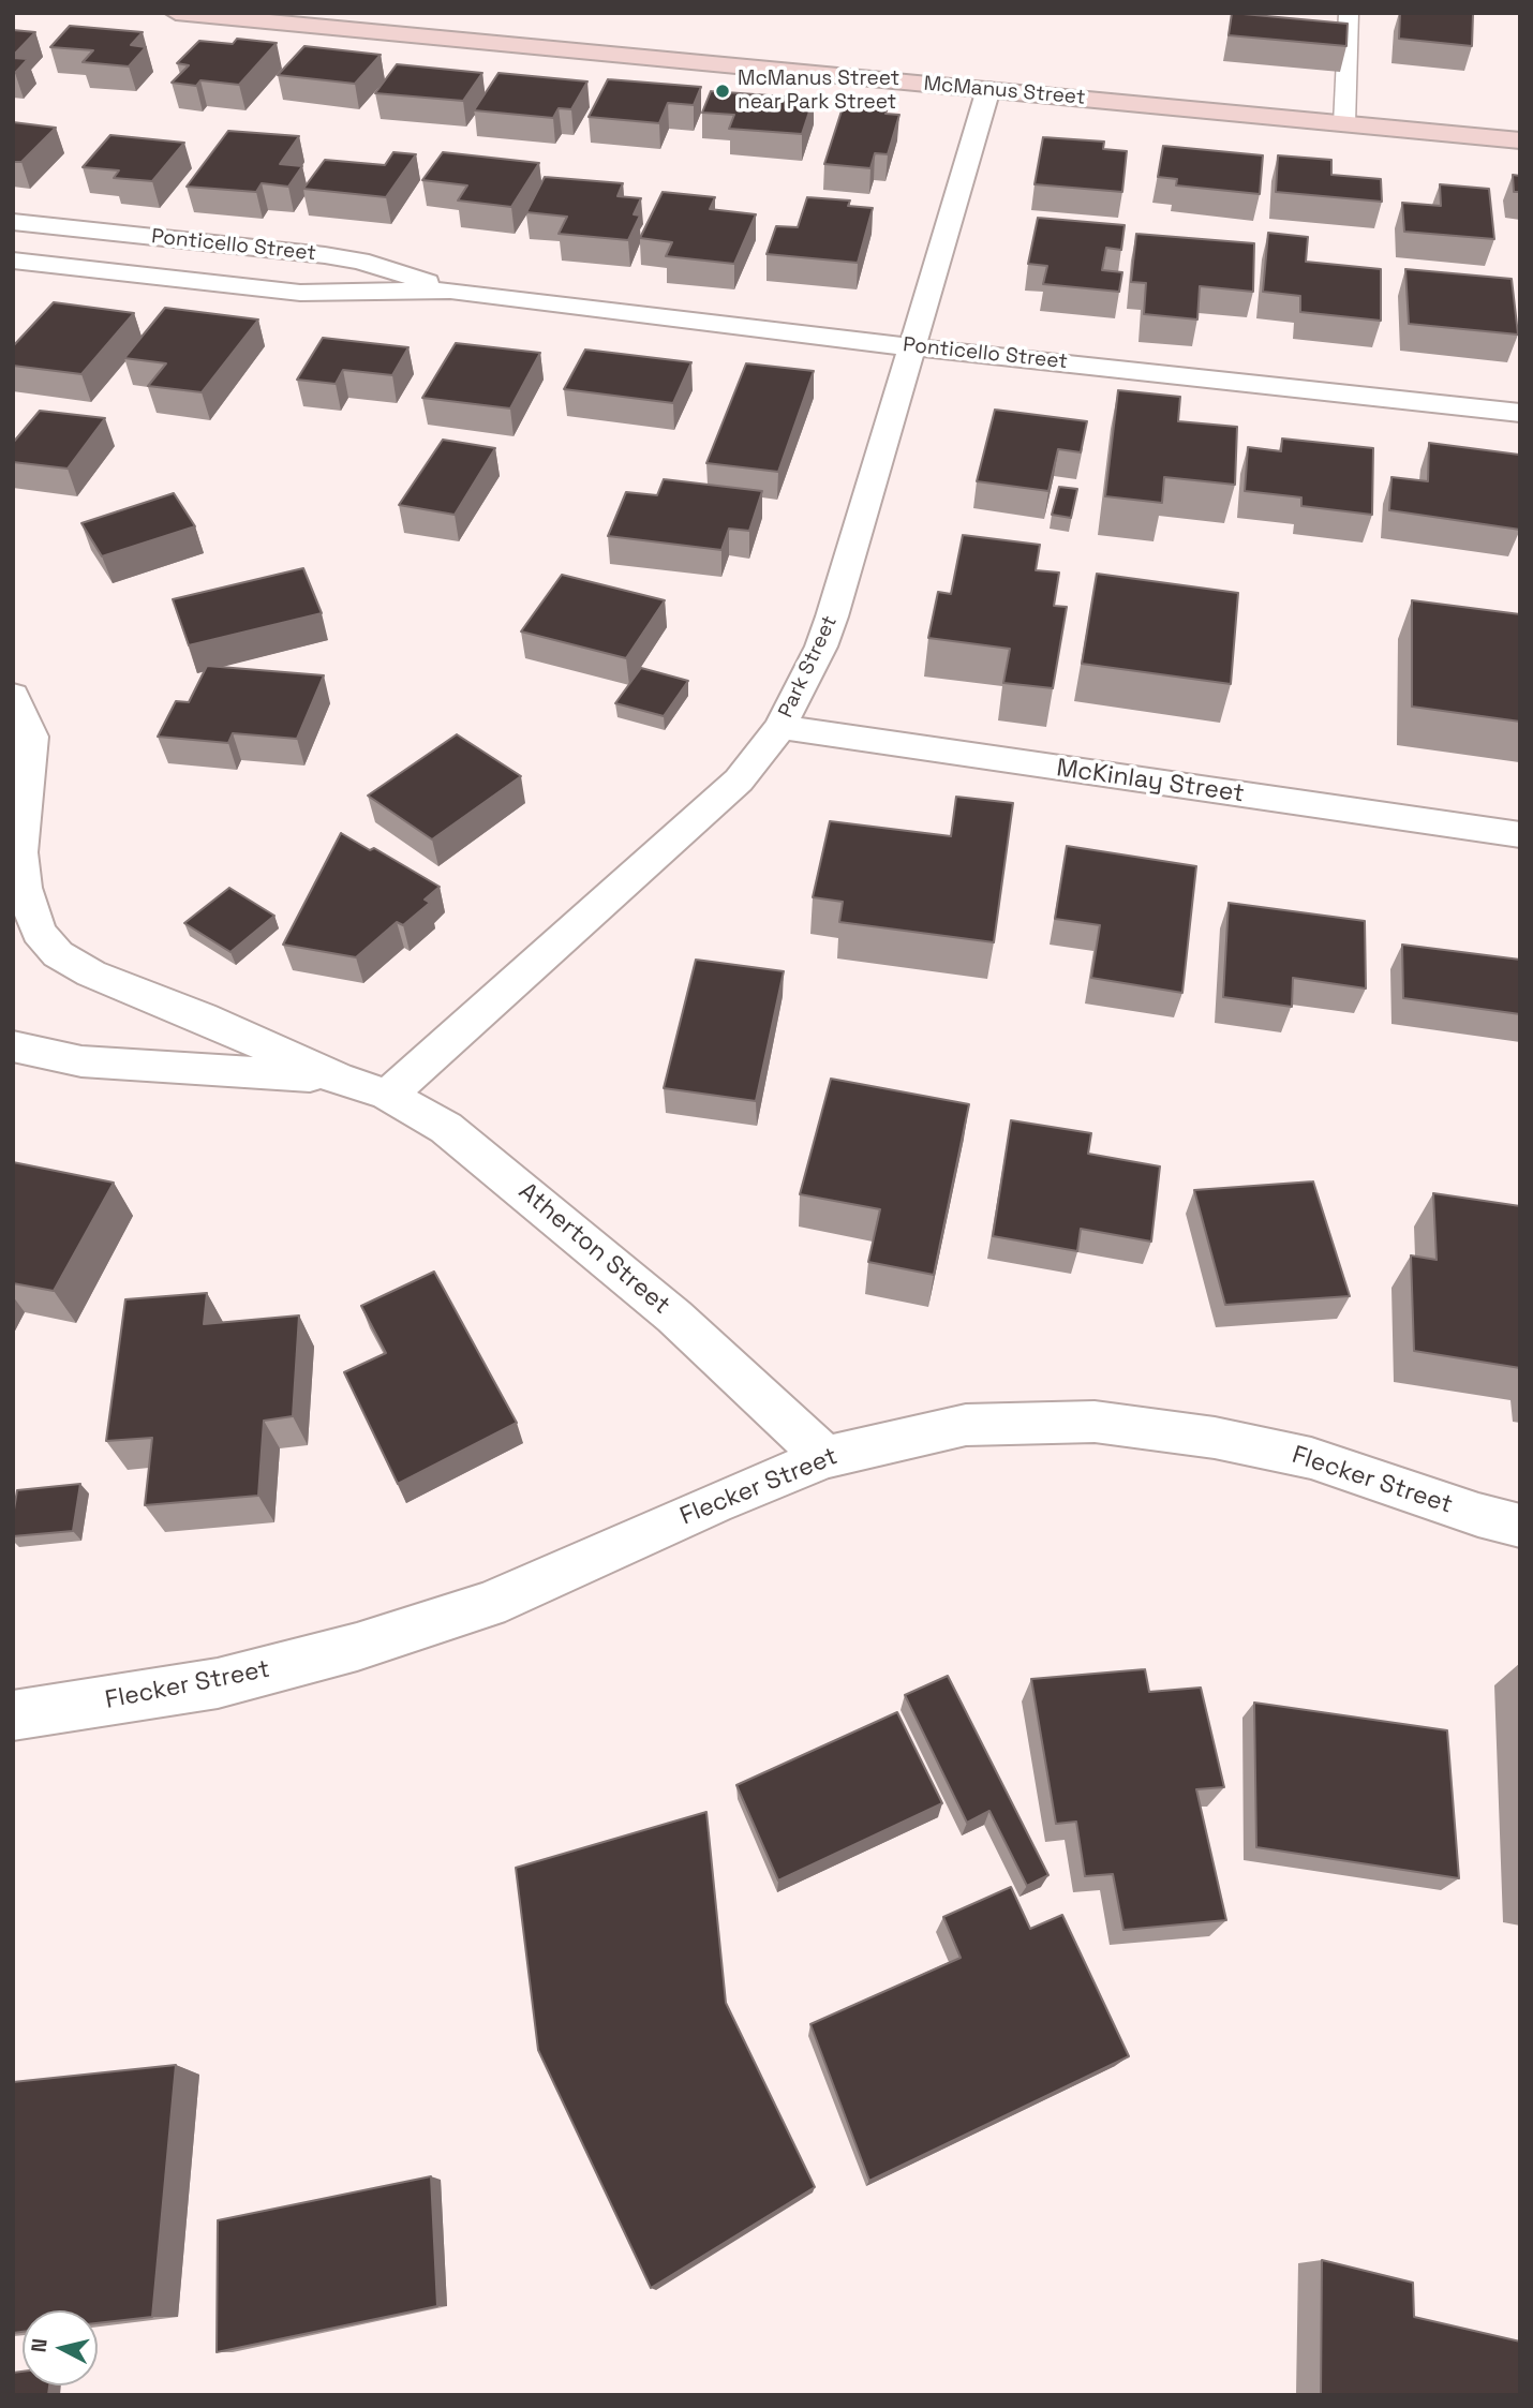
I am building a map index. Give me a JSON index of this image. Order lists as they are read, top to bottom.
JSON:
{
  "streets": {
    "street": [
      "McManus Street",
      "Ponticello Street",
      "Park Street",
      "McKinlay Street",
      "Atherton Street",
      "Flecker Street"
    ]
  },
  "crossings": [
    ["McManus Street", "Park Street"],
    ["Ponticello Street", "Park Street"],
    ["Park Street", "McKinlay Street"],
    ["Park Street", "Atherton Street"],
    ["Atherton Street", "Flecker Street"]
  ],
  "places": ["McManus Street near Park Street"],
  "north": "left"
}
